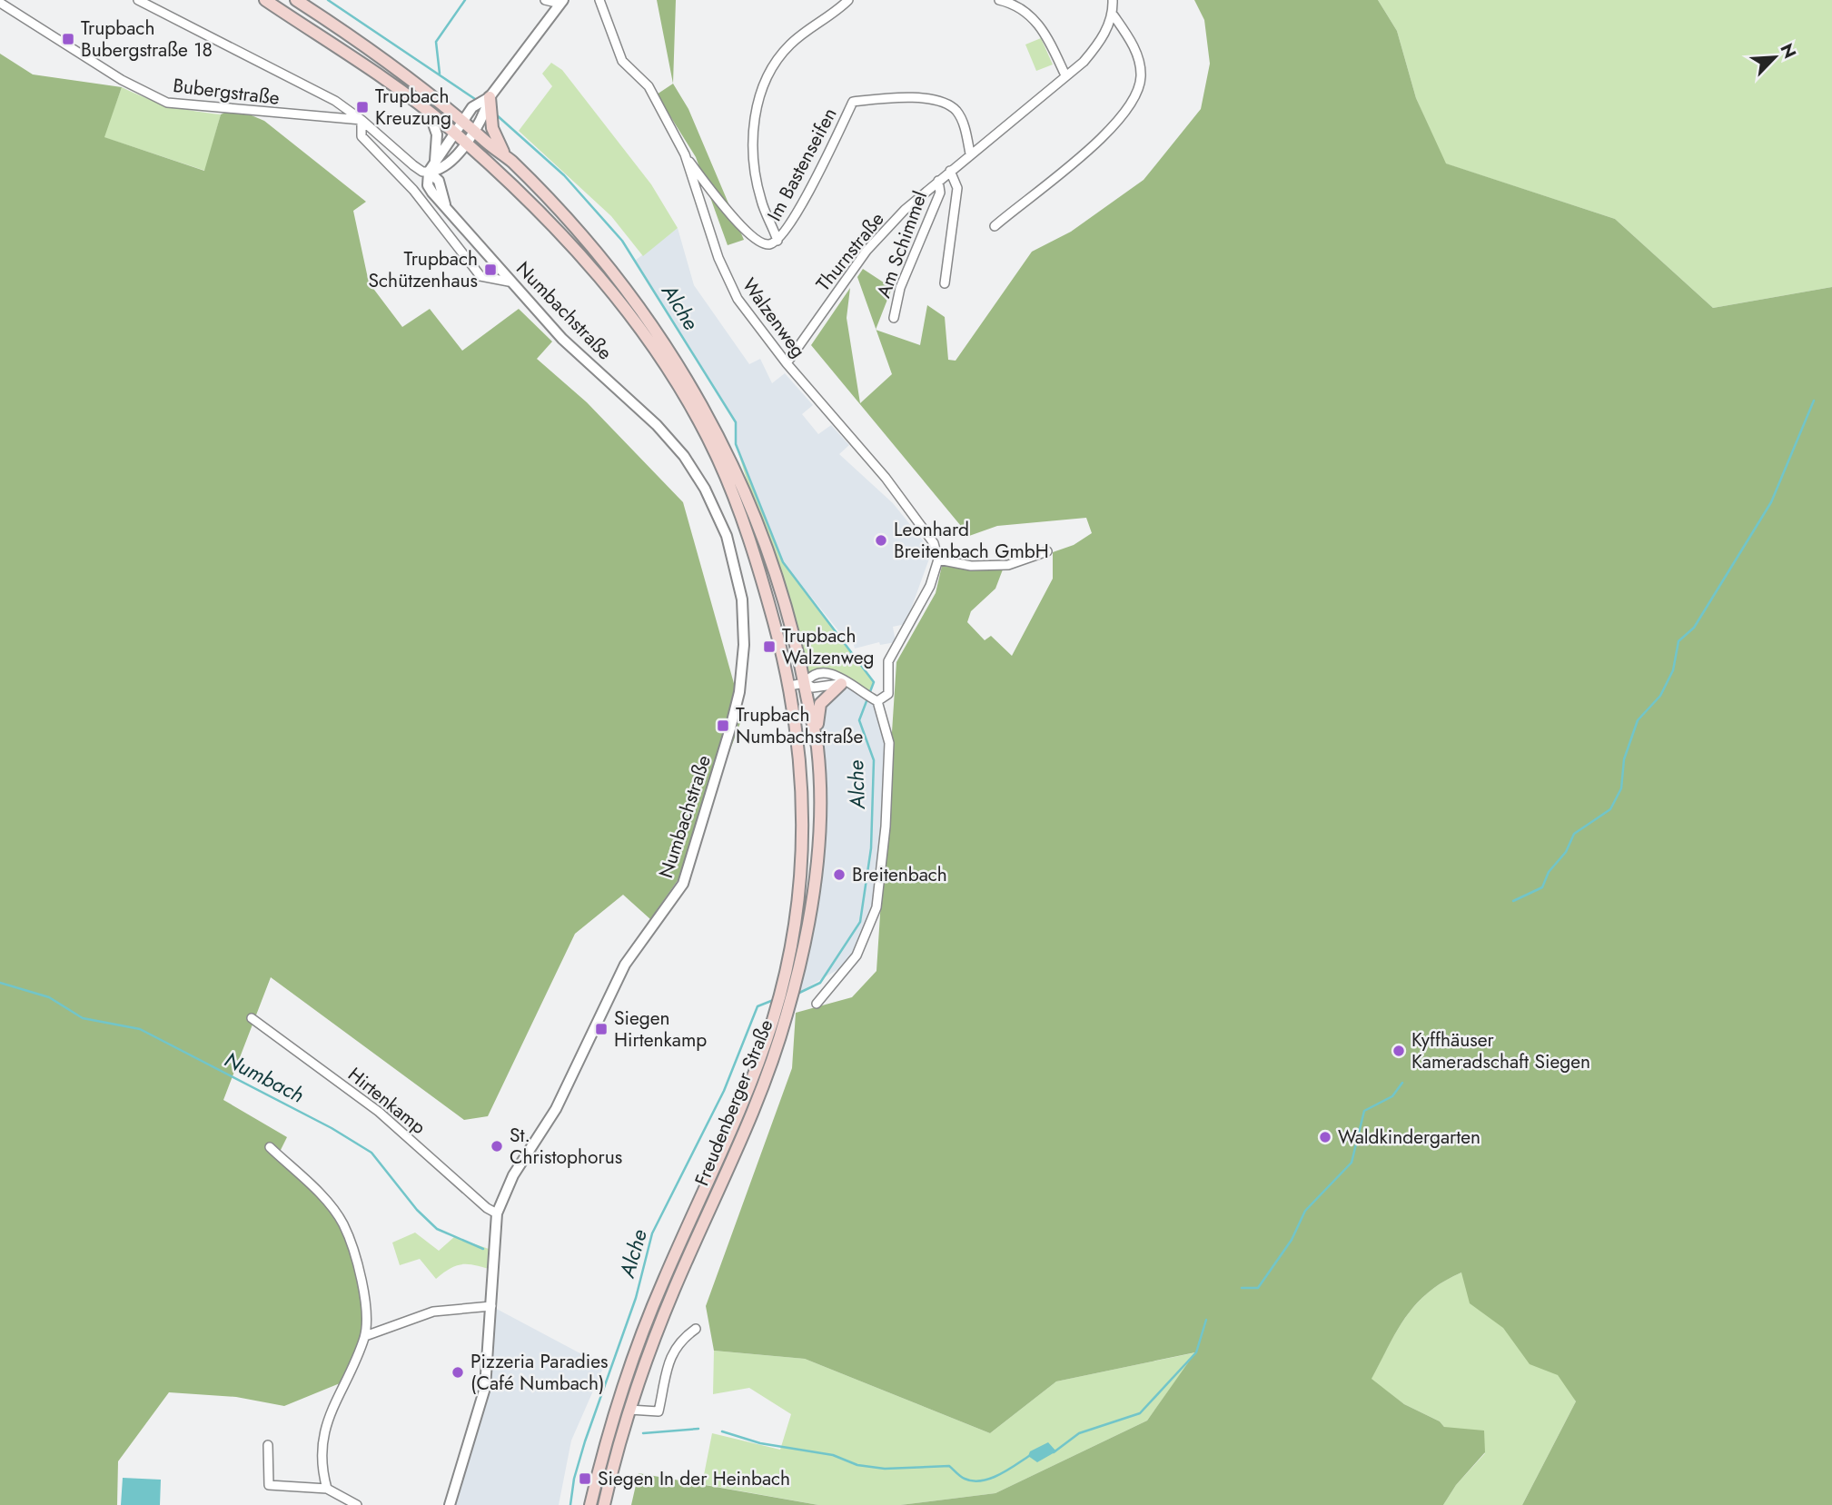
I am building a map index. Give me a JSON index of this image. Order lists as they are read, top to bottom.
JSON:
{
  "streets": {
    "main road": ["Freudenberger Straße"],
    "street": [
      "Bubergstraße",
      "Im Bastenseifen",
      "Am Schimmel",
      "Thurnstraße",
      "Numbachstraße",
      "Walzenweg",
      "Hirtenkamp"
    ]
  },
  "crossings": [
    ["Im Bastenseifen", "Thurnstraße"],
    ["Am Schimmel", "Thurnstraße"],
    ["Thurnstraße", "Walzenweg"],
    ["Numbachstraße", "Hirtenkamp"]
  ],
  "water": ["Alche", "Numbach"],
  "places": {
    "transit": [
      "Trupbach Bubergstraße 18",
      "Trupbach Kreuzung",
      "Trupbach Schützenhaus",
      "Trupbach Walzenweg",
      "Trupbach Numbachstraße",
      "Siegen Hirtenkamp",
      "Siegen In der Heinbach"
    ],
    "other": [
      "Leonhard Breitenbach GmbH",
      "Breitenbach",
      "Kyffhäuser Kameradschaft Siegen",
      "Waldkindergarten",
      "St. Christophorus",
      "Pizzeria Paradies (Café Numbach)"
    ]
  },
  "north": "top right"
}
